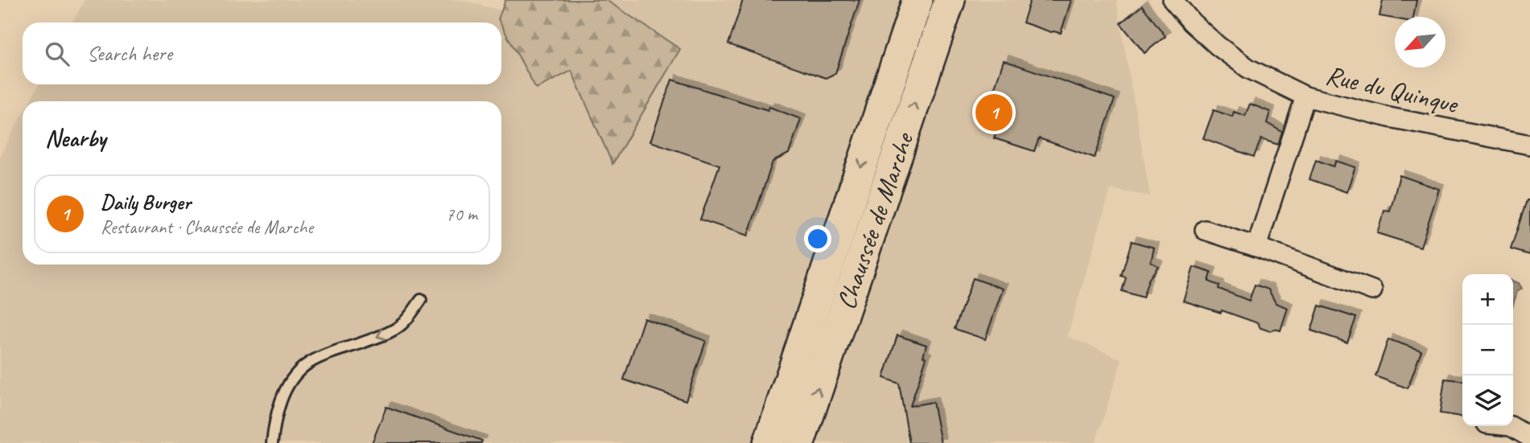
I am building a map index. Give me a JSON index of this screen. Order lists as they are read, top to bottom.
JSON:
{
  "streets": {
    "main road": ["Chaussée de Marche"],
    "street": ["Rue du Quinque"]
  },
  "north": "bottom left",
  "page": {
    "search": "Search here",
    "pins": "1",
    "heading": "Nearby",
    "list": [
      {
        "mark": "1",
        "name": "Daily Burger",
        "note": "Restaurant · Chaussée de Marche",
        "value": "70 m"
      }
    ],
    "map_buttons": ["+", "−"]
  }
}
